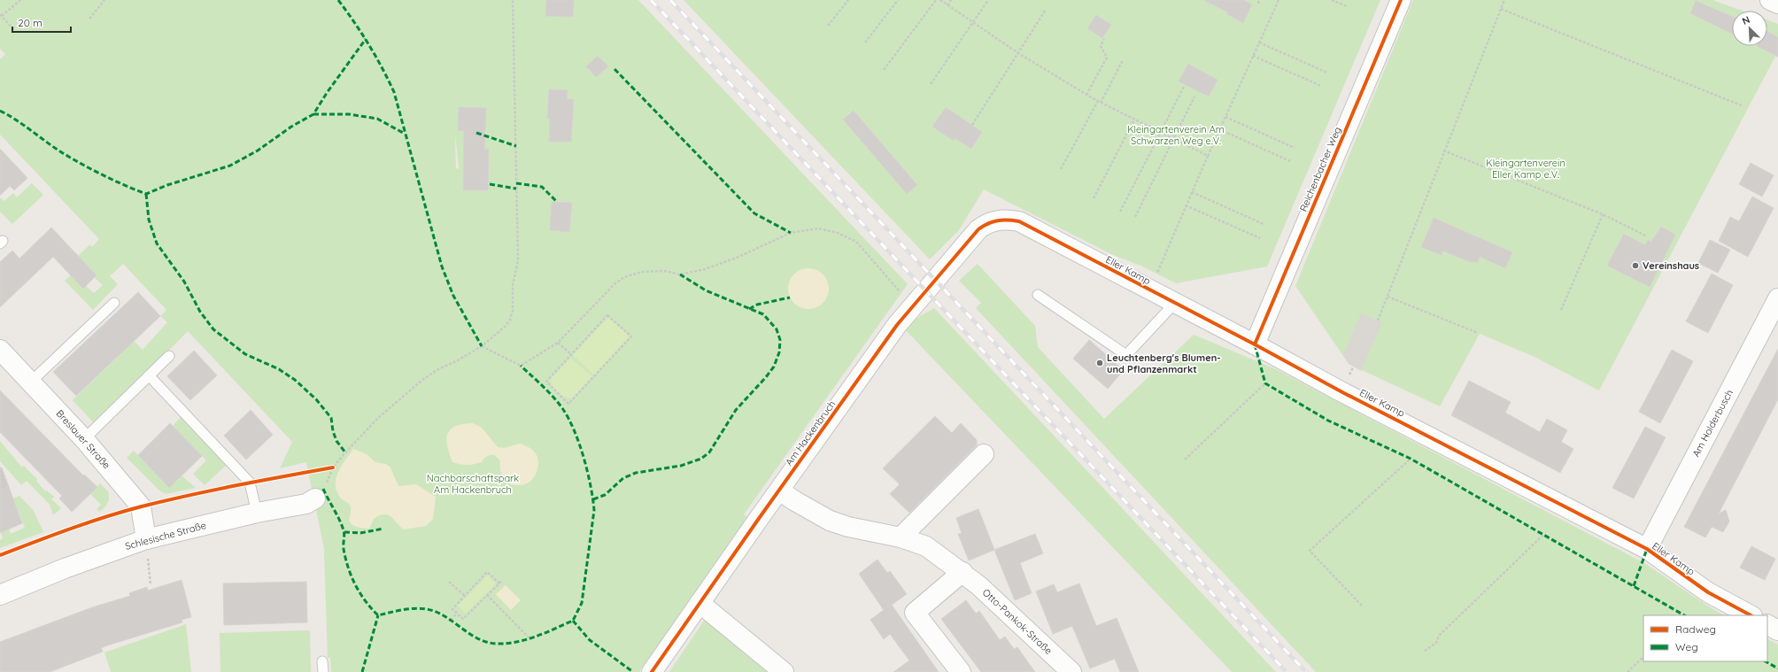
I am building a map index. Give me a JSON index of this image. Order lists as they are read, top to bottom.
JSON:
{
  "streets": {
    "street": [
      "Reichenbacher Weg",
      "Eller Kamp",
      "Am Holderbusch",
      "Am Hackenbruch",
      "Breslauer Straße",
      "Schlesische Straße",
      "Otto-Pankok-Straße"
    ]
  },
  "crossings": [
    ["Reichenbacher Weg", "Eller Kamp"],
    ["Eller Kamp", "Am Holderbusch"],
    ["Eller Kamp", "Am Hackenbruch"],
    ["Am Hackenbruch", "Otto-Pankok-Straße"],
    ["Breslauer Straße", "Schlesische Straße"]
  ],
  "parks": ["Kleingartenverein Am Schwarzen Weg e.V.", "Kleingartenverein Eller Kamp e.V.", "Nachbarschaftspark Am Hackenbruch"],
  "places": ["Vereinshaus", "Leuchtenberg's Blumen- und Pflanzenmarkt"],
  "legend": ["Radweg", "Weg"],
  "scale_bar": "20 m",
  "north": "top left"
}
